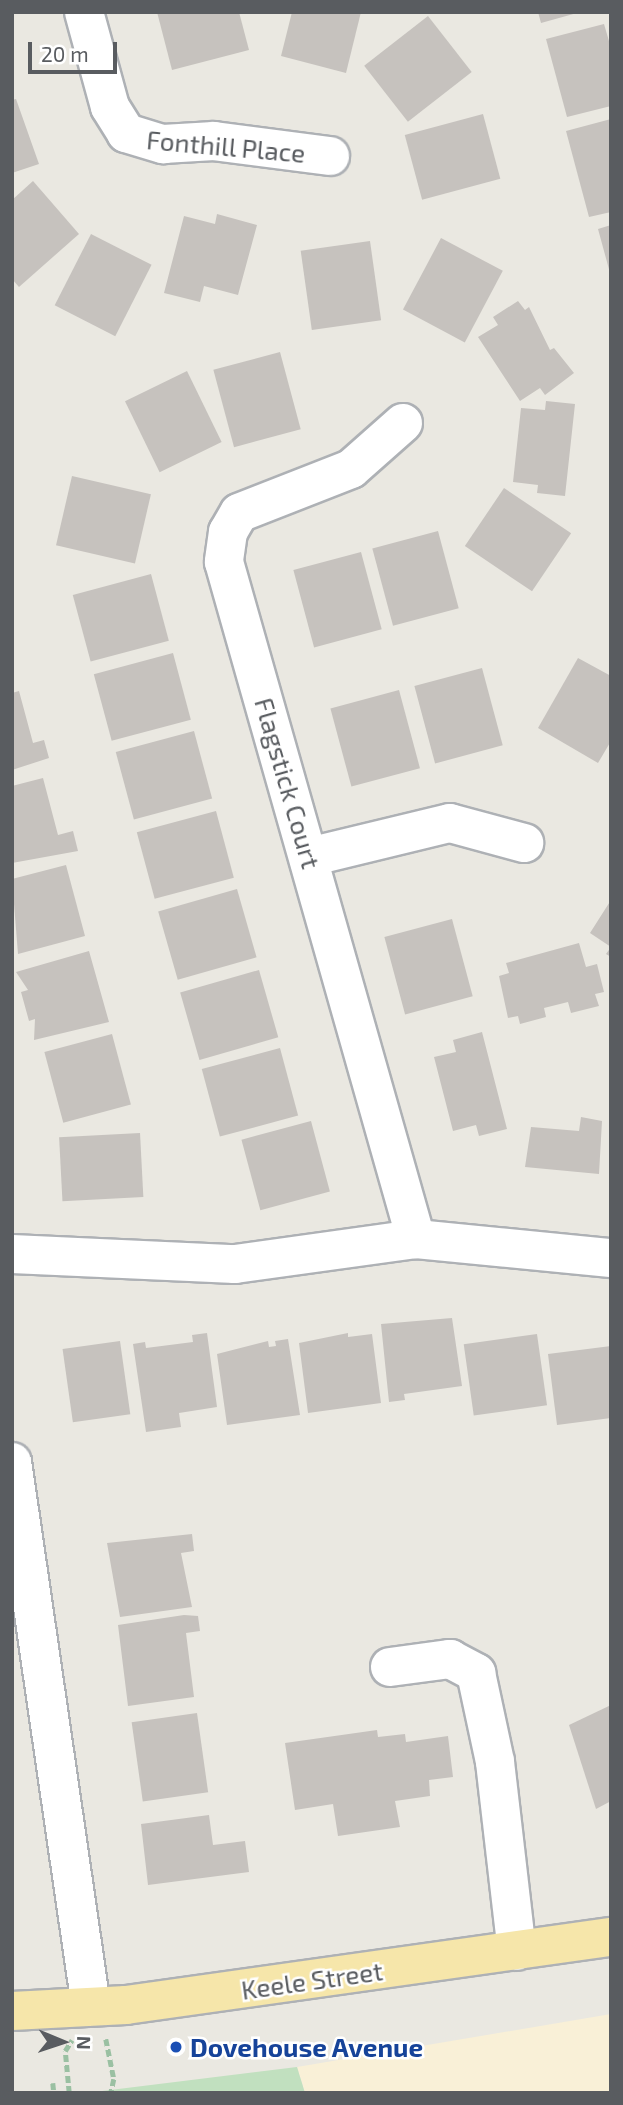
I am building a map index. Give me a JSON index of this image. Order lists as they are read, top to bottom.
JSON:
{
  "streets": {
    "main road": ["Keele Street"],
    "street": ["Fonthill Place", "Flagstick Court"]
  },
  "places": ["Dovehouse Avenue"],
  "scale_bar": "20 m",
  "north": "right"
}
